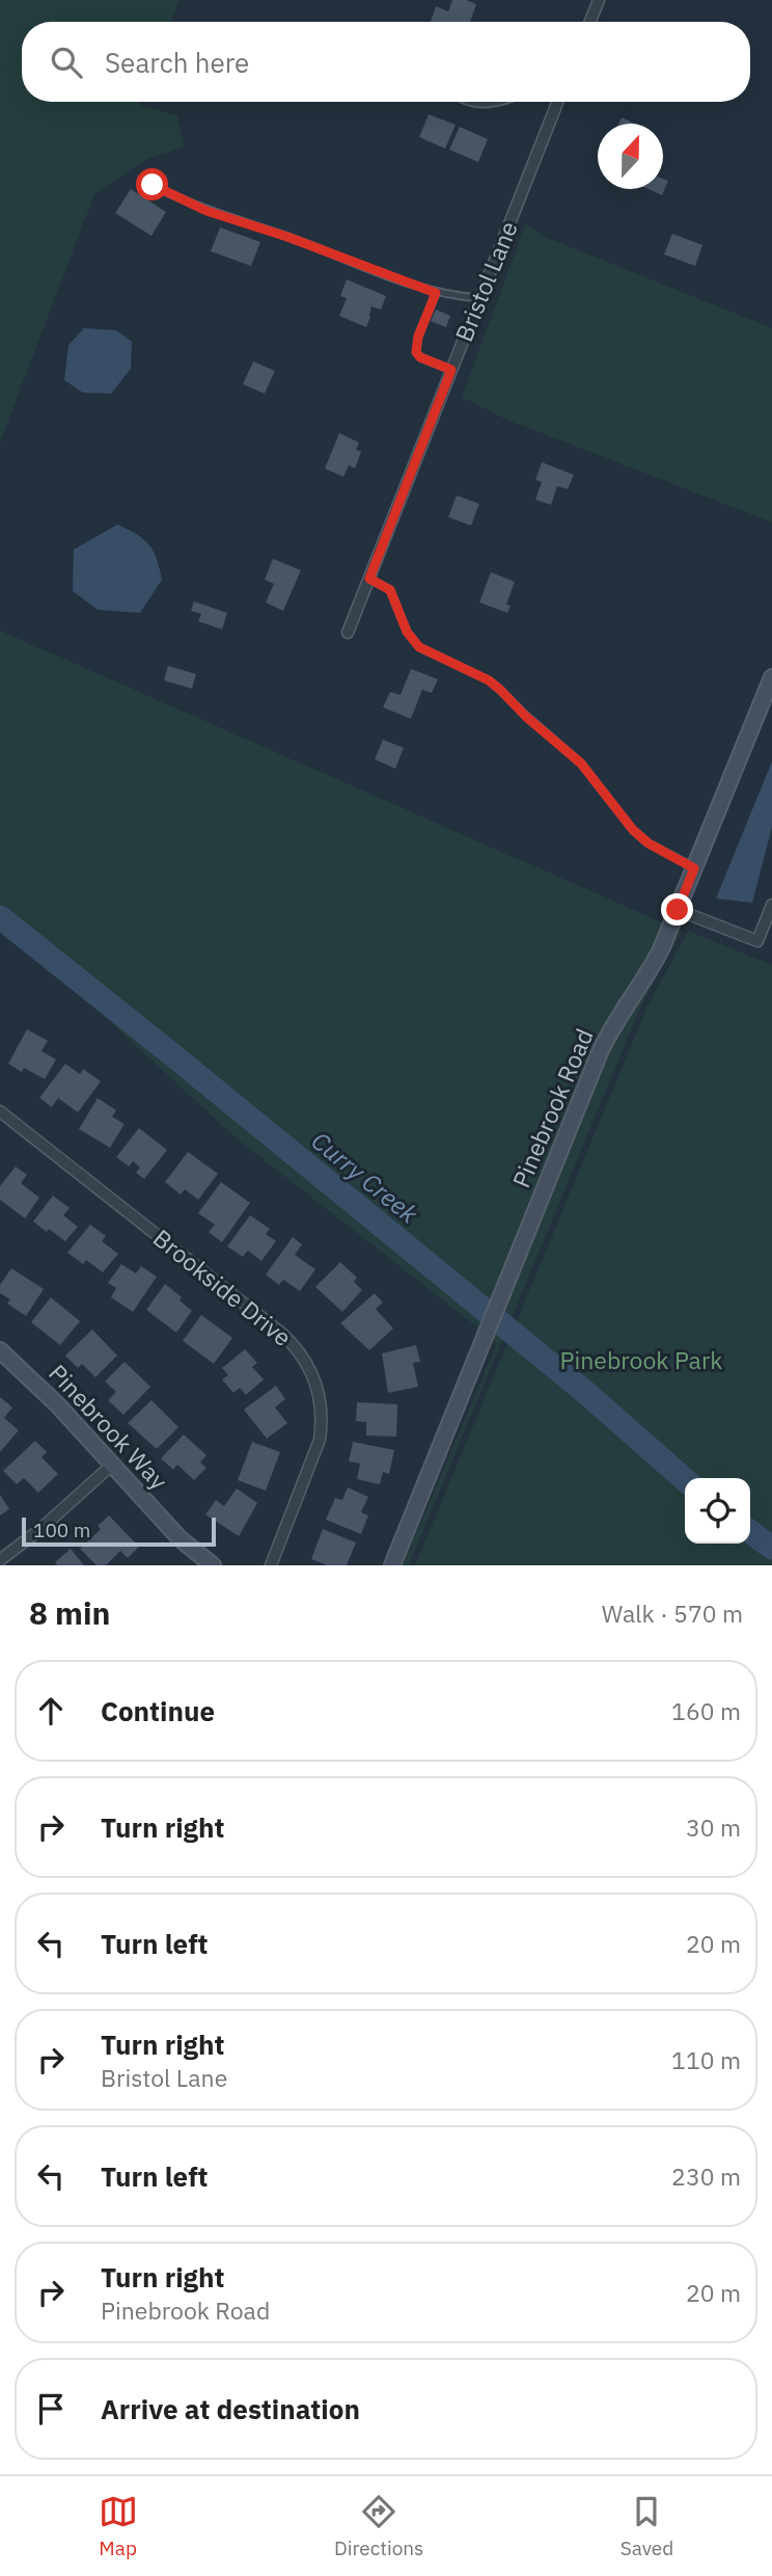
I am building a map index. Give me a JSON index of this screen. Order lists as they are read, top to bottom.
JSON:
{
  "streets": {
    "street": [
      "Bristol Lane",
      "Pinebrook Road",
      "Brookside Drive",
      "Pinebrook Way"
    ]
  },
  "water": ["Curry Creek"],
  "parks": ["Pinebrook Park"],
  "scale_bar": "100 m",
  "north": "top",
  "page": {
    "search": "Search here",
    "scale": "100 m",
    "heading": ["8 min", "Walk · 570 m"],
    "list": [
      ["Continue", "160 m"],
      ["Turn right", "30 m"],
      ["Turn left", "20 m"],
      ["Turn right", "Bristol Lane", "110 m"],
      ["Turn left", "230 m"],
      ["Turn right", "Pinebrook Road", "20 m"],
      "Arrive at destination"
    ],
    "nav": ["Map", "Directions", "Saved"]
  }
}
